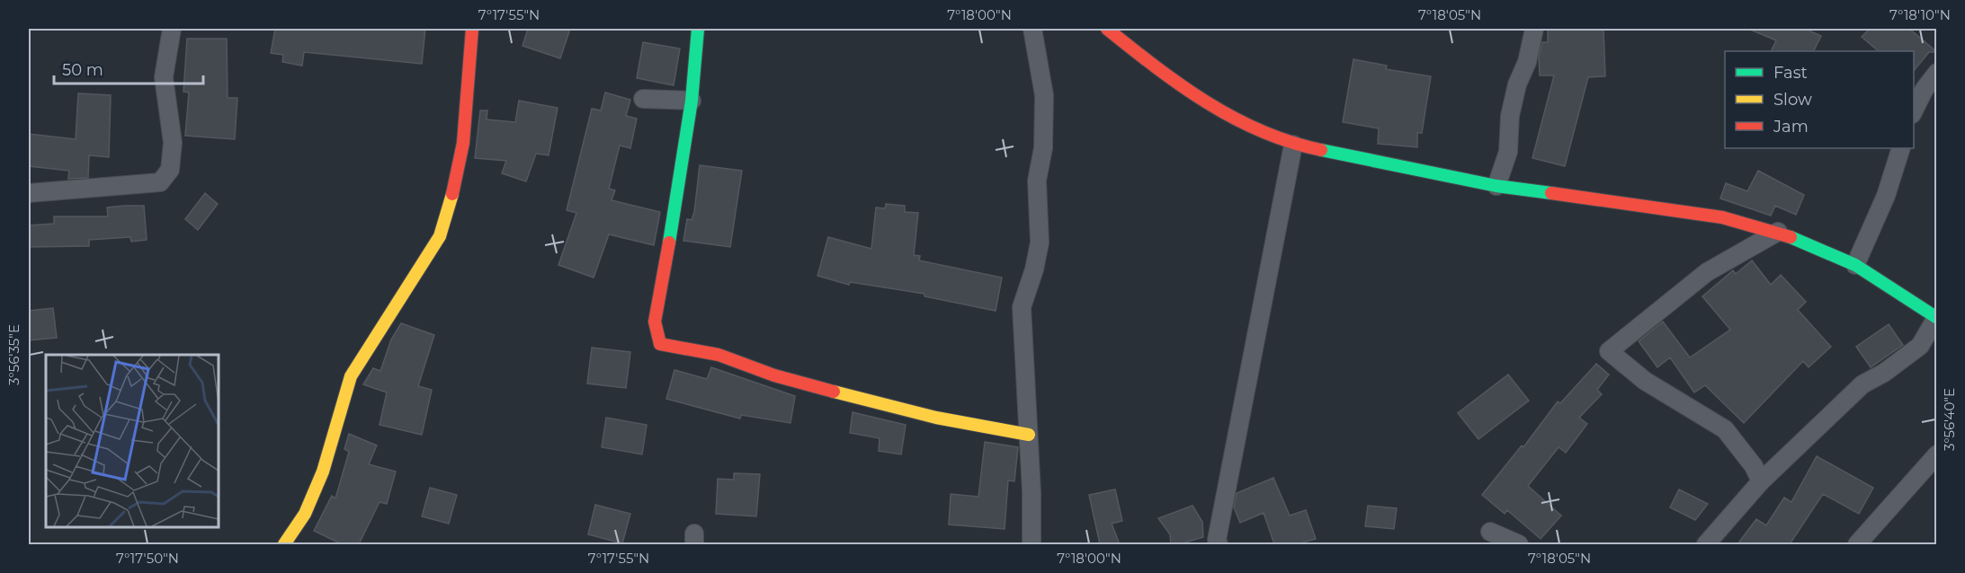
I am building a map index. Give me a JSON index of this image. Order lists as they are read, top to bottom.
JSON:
{
  "legend": ["Fast", "Slow", "Jam"],
  "scale_bar": "50 m",
  "coordinates": [
    "7°17'55\"N",
    "7°18'00\"N",
    "7°18'05\"N",
    "7°18'10\"N",
    "3°56'35\"E",
    "3°56'40\"E",
    "7°17'50\"N"
  ]
}
